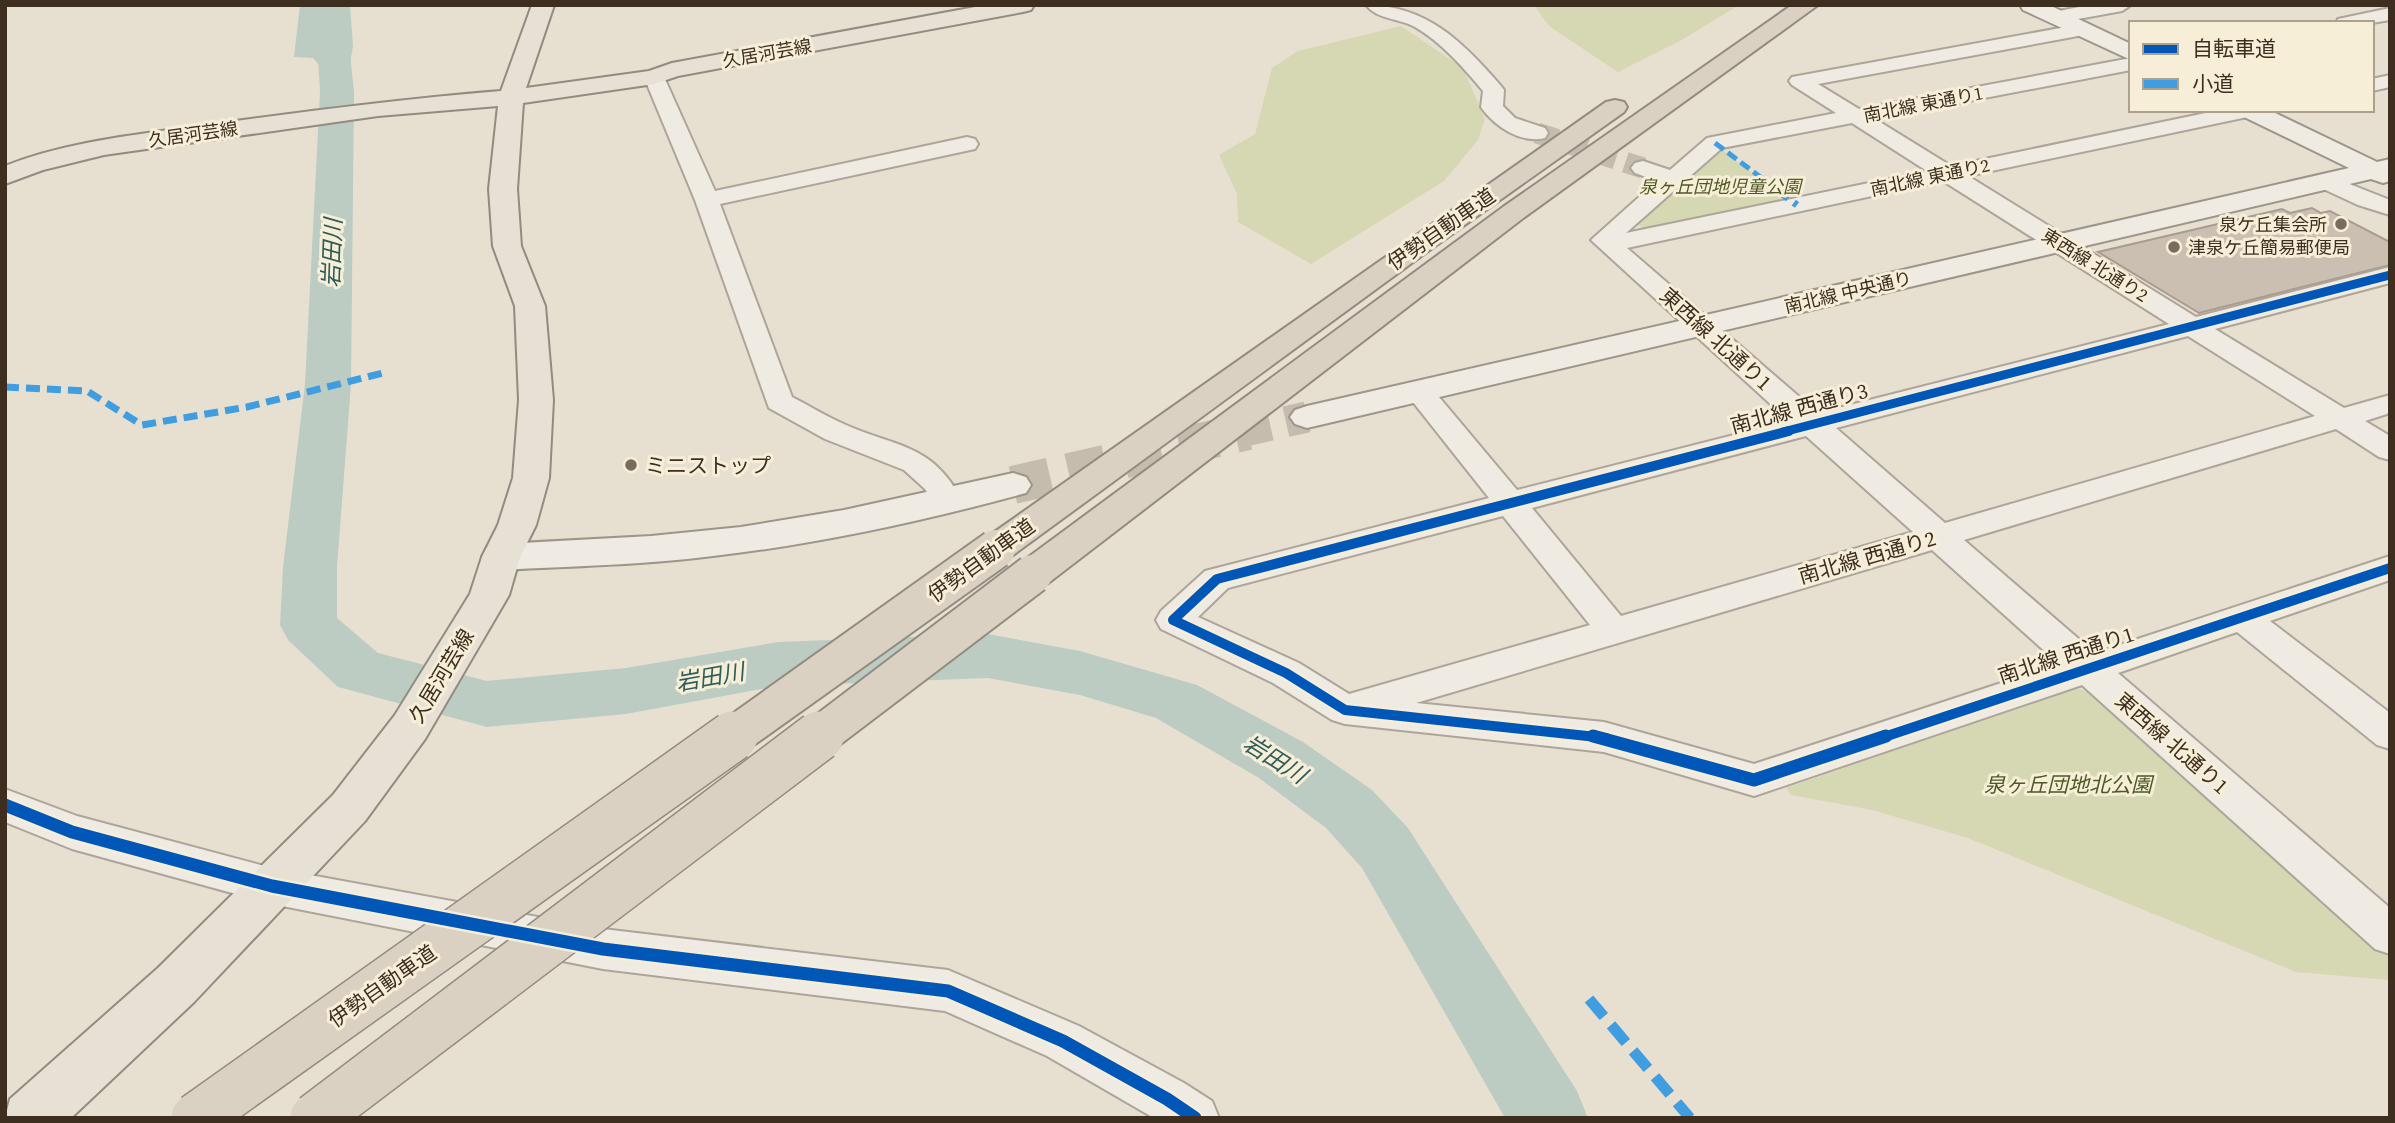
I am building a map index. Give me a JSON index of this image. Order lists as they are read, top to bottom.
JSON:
{
  "streets": {
    "highway": ["伊勢自動車道"],
    "main road": ["久居河芸線"],
    "street": [
      "南北線 東通り1",
      "南北線 東通り2",
      "東西線 北通り2",
      "南北線 中央通り",
      "東西線 北通り1",
      "南北線 西通り3",
      "南北線 西通り2",
      "南北線 西通り1"
    ]
  },
  "crossings": [
    ["南北線 東通り1", "東西線 北通り2"],
    ["南北線 東通り2", "東西線 北通り2"],
    ["南北線 東通り2", "東西線 北通り1"],
    ["東西線 北通り2", "南北線 中央通り"],
    ["東西線 北通り2", "南北線 西通り3"],
    ["東西線 北通り2", "南北線 西通り2"],
    ["南北線 中央通り", "東西線 北通り1"],
    ["東西線 北通り1", "南北線 西通り3"],
    ["東西線 北通り1", "南北線 西通り2"],
    ["東西線 北通り1", "南北線 西通り1"],
    ["南北線 西通り3", "南北線 西通り2"],
    ["南北線 西通り3", "南北線 西通り1"],
    ["南北線 西通り2", "南北線 西通り1"]
  ],
  "water": ["岩田川"],
  "parks": ["泉ヶ丘団地児童公園", "泉ヶ丘団地北公園"],
  "places": ["泉ケ丘集会所", "津泉ケ丘簡易郵便局", "ミニストップ"],
  "legend": ["自転車道", "小道"]
}
